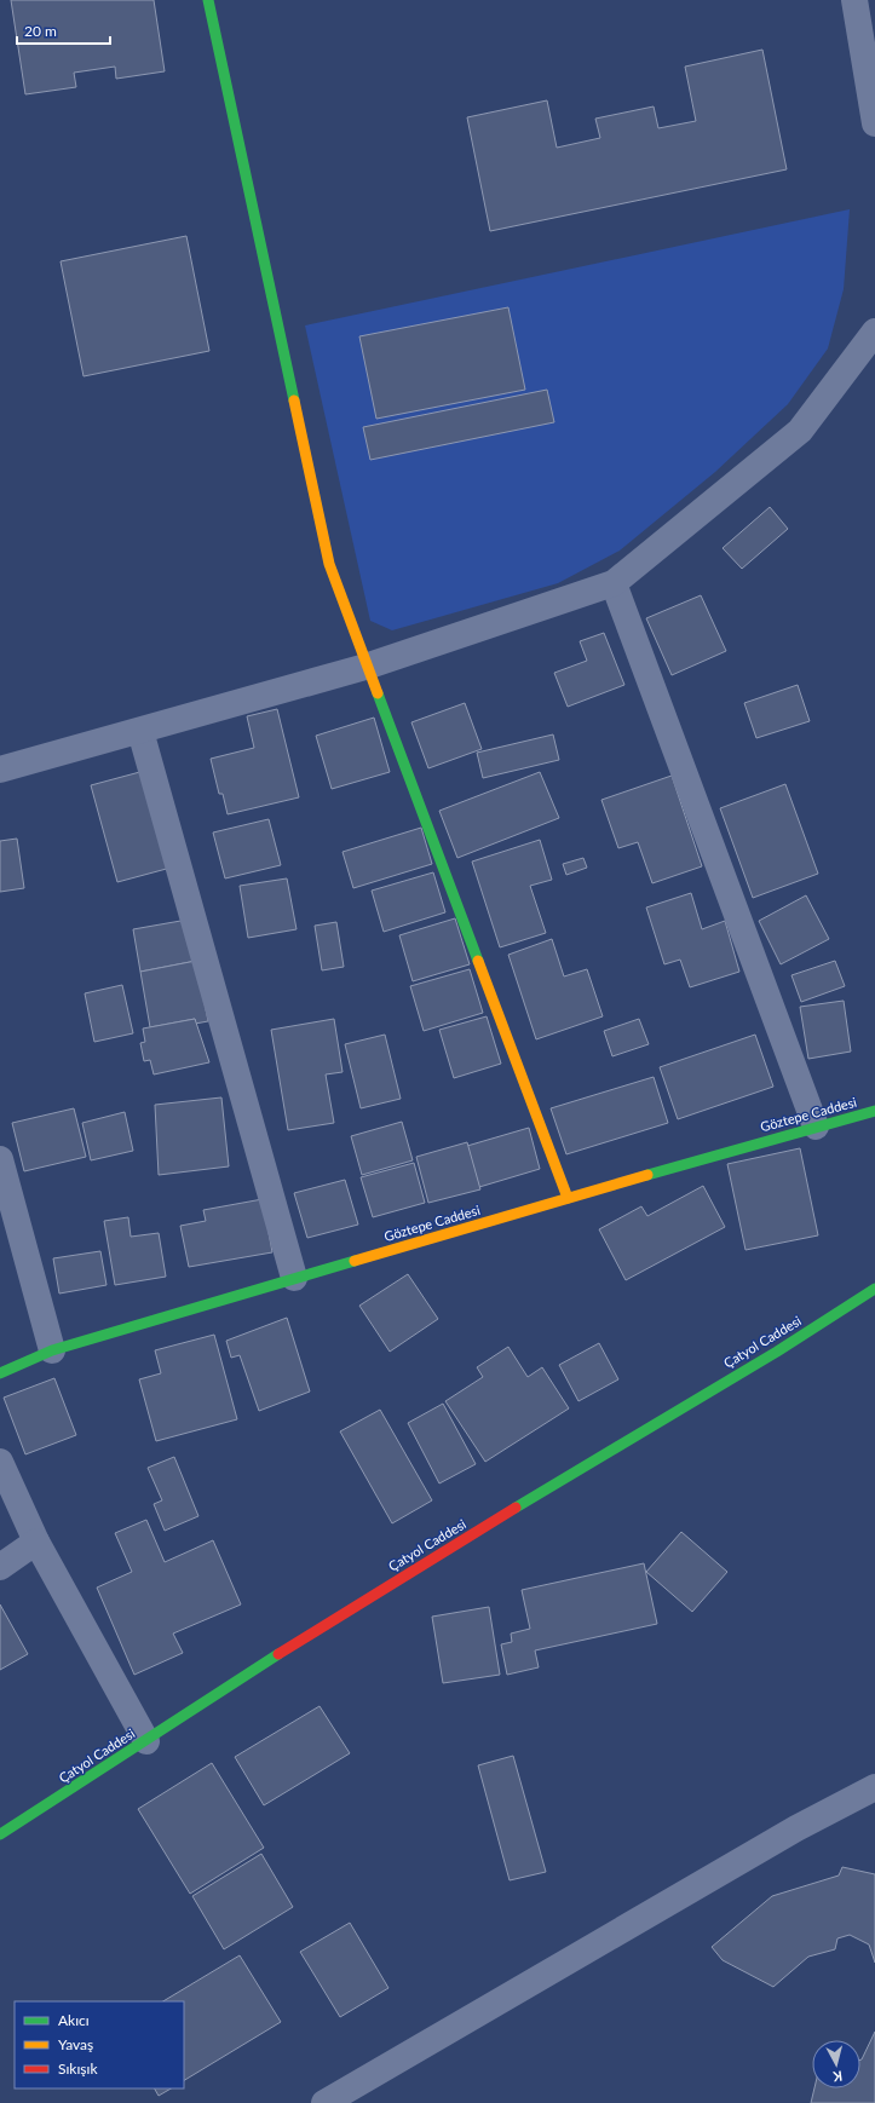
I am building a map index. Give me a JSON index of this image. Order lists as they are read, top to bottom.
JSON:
{
  "streets": {
    "street": ["Göztepe Caddesi", "Çatyol Caddesi"]
  },
  "legend": ["Akıcı", "Yavaş", "Sıkışık"],
  "scale_bar": "20 m",
  "north": "bottom"
}
